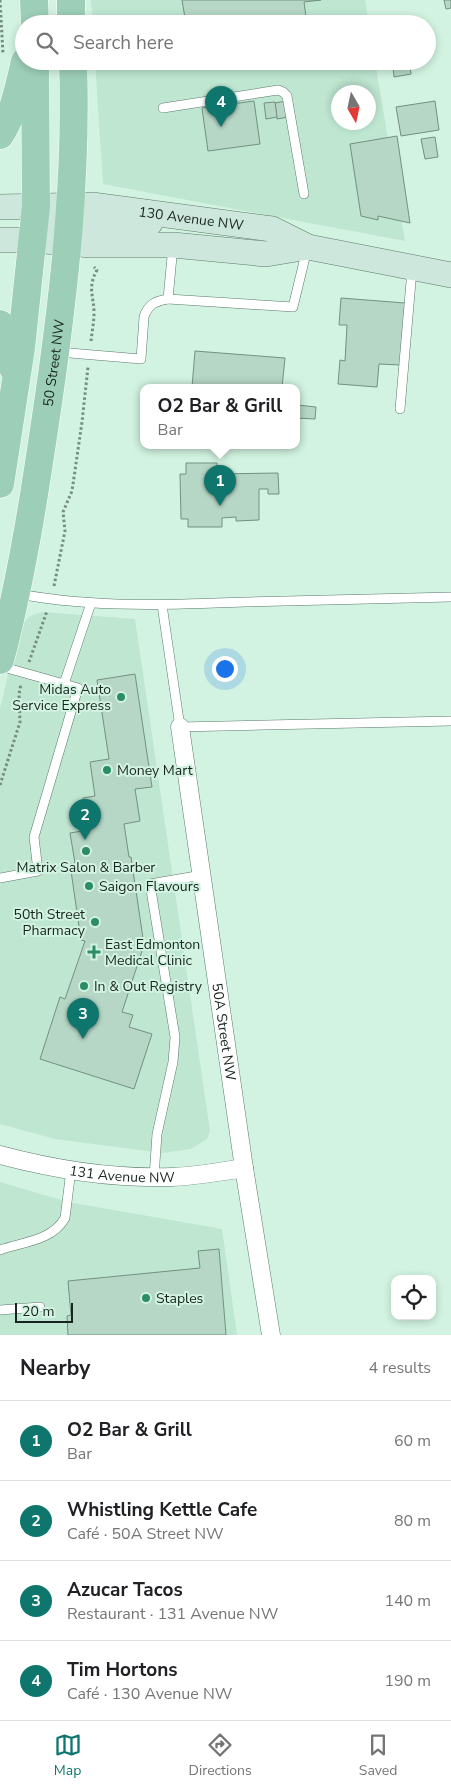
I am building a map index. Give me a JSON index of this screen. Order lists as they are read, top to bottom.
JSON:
{
  "streets": {
    "main road": ["50 Street NW"],
    "street": ["130 Avenue NW", "50A Street NW", "131 Avenue NW"]
  },
  "crossings": [
    ["130 Avenue NW", "50 Street NW"],
    ["50A Street NW", "131 Avenue NW"]
  ],
  "places": {
    "other": [
      "Midas Auto Service Express",
      "Money Mart",
      "Matrix Salon & Barber",
      "Saigon Flavours",
      "50th Street Pharmacy",
      "In & Out Registry",
      "Staples"
    ],
    "health": ["East Edmonton Medical Clinic"]
  },
  "scale_bar": "20 m",
  "north": "bottom",
  "page": {
    "search": "Search here",
    "pins": [
      "4",
      "1",
      "2",
      "3"
    ],
    "popup": ["O2 Bar & Grill", "Bar"],
    "scale": "20 m",
    "heading": ["Nearby", "4 results"],
    "list": [
      {
        "mark": "1",
        "name": "O2 Bar & Grill",
        "note": "Bar",
        "value": "60 m"
      },
      {
        "mark": "2",
        "name": "Whistling Kettle Cafe",
        "note": "Café · 50A Street NW",
        "value": "80 m"
      },
      {
        "mark": "3",
        "name": "Azucar Tacos",
        "note": "Restaurant · 131 Avenue NW",
        "value": "140 m"
      },
      {
        "mark": "4",
        "name": "Tim Hortons",
        "note": "Café · 130 Avenue NW",
        "value": "190 m"
      }
    ],
    "nav": ["Map", "Directions", "Saved"]
  }
}
